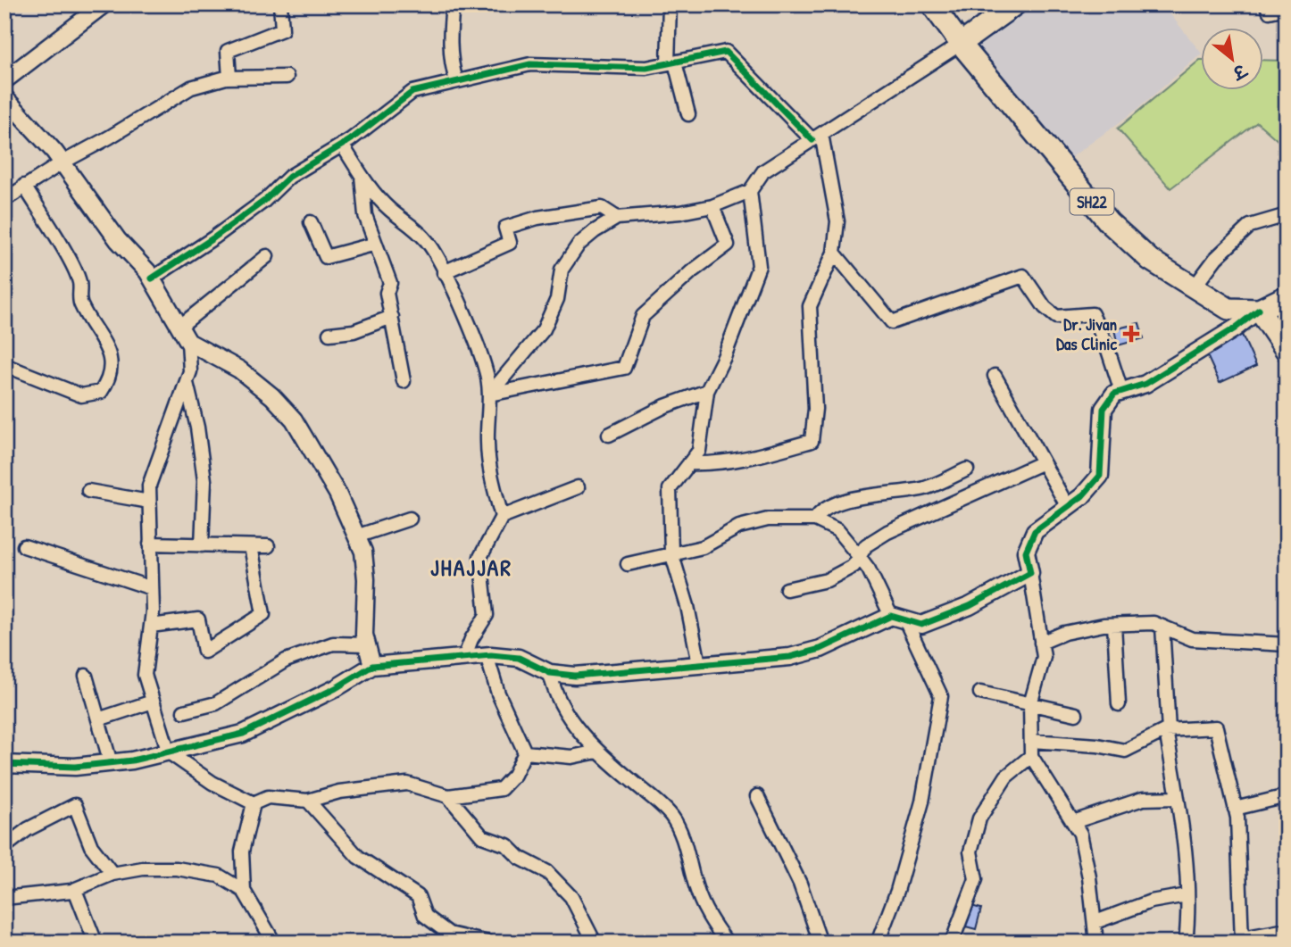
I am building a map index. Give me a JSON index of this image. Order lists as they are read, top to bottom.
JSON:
{
  "streets": {
    "main road": ["SH22"]
  },
  "districts": ["JHAJJAR"],
  "places": {
    "health": ["Dr. Jivan Das Clinic"]
  },
  "north": "bottom right"
}
